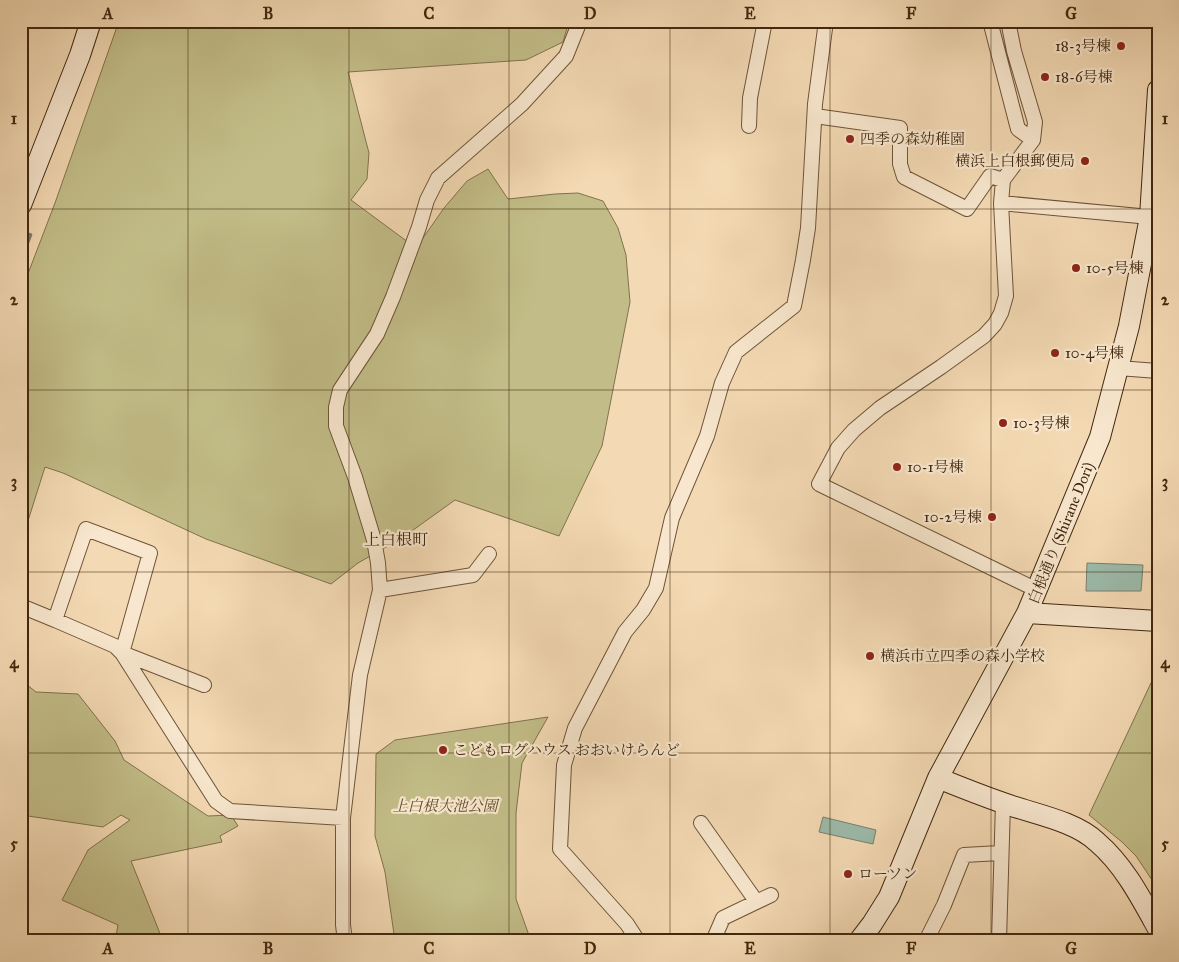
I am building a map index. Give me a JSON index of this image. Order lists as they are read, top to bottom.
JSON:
{
  "streets": {
    "street": ["白根通り (Shirane Dori)"]
  },
  "districts": ["上白根町"],
  "parks": ["上白根大池公園"],
  "places": [
    "18-3号棟",
    "18-6号棟",
    "四季の森幼稚園",
    "横浜上白根郵便局",
    "10-5号棟",
    "10-4号棟",
    "10-3号棟",
    "10-1号棟",
    "10-2号棟",
    "横浜市立四季の森小学校",
    "こどもログハウス おおいけらんど",
    "ローソン"
  ],
  "grid": {
    "columns": [
      "A",
      "B",
      "C",
      "D",
      "E",
      "F",
      "G"
    ],
    "rows": [
      "1",
      "2",
      "3",
      "4",
      "5"
    ]
  }
}
